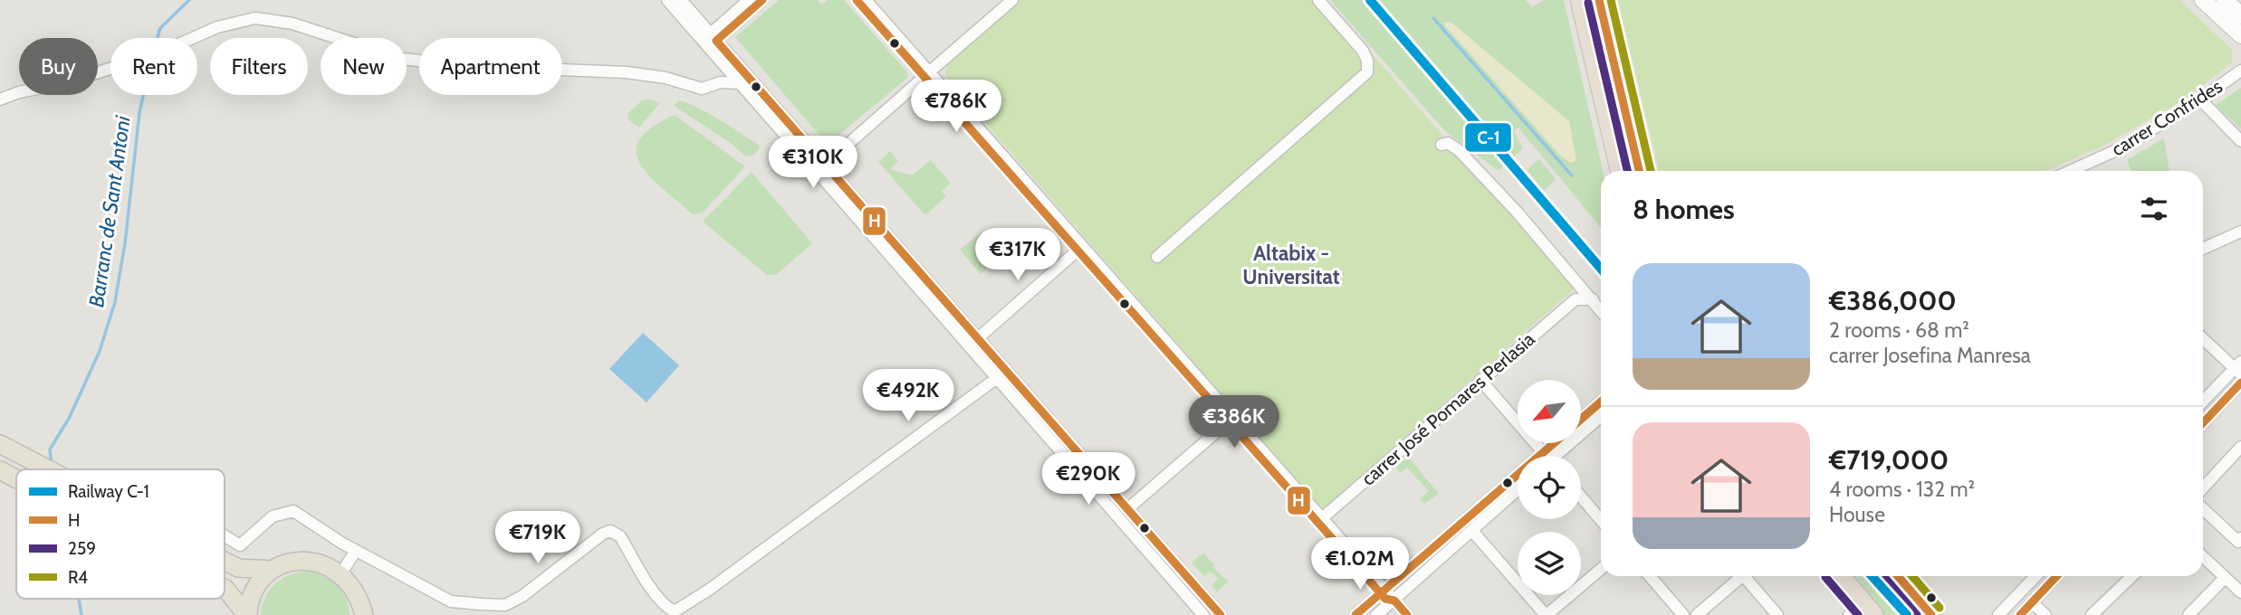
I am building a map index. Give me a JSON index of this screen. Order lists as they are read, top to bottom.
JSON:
{
  "streets": {
    "street": ["carrer Confrides", "carrer José Pomares Perlasia"]
  },
  "districts": ["Altabix - Universitat"],
  "water": ["Barranc de Sant Antoni"],
  "lines": [
    "rail line C-1",
    "transit line H",
    "transit line R4",
    "transit line 259"
  ],
  "legend": [
    "Railway C-1",
    "H",
    "259",
    "R4"
  ],
  "north": "bottom left",
  "page": {
    "chip": [
      "Buy",
      "Rent",
      "Filters",
      "New",
      "Apartment"
    ],
    "price": [
      "€786K",
      "€310K",
      "€317K",
      "€492K",
      "€386K",
      "€290K",
      "€719K",
      "€1.02M"
    ],
    "heading": "8 homes",
    "list": [
      {
        "name": "€386,000",
        "note": "2 rooms · 68 m² · carrer Josefina Manresa"
      },
      {
        "name": "€719,000",
        "note": "4 rooms · 132 m² · House"
      }
    ]
  }
}
